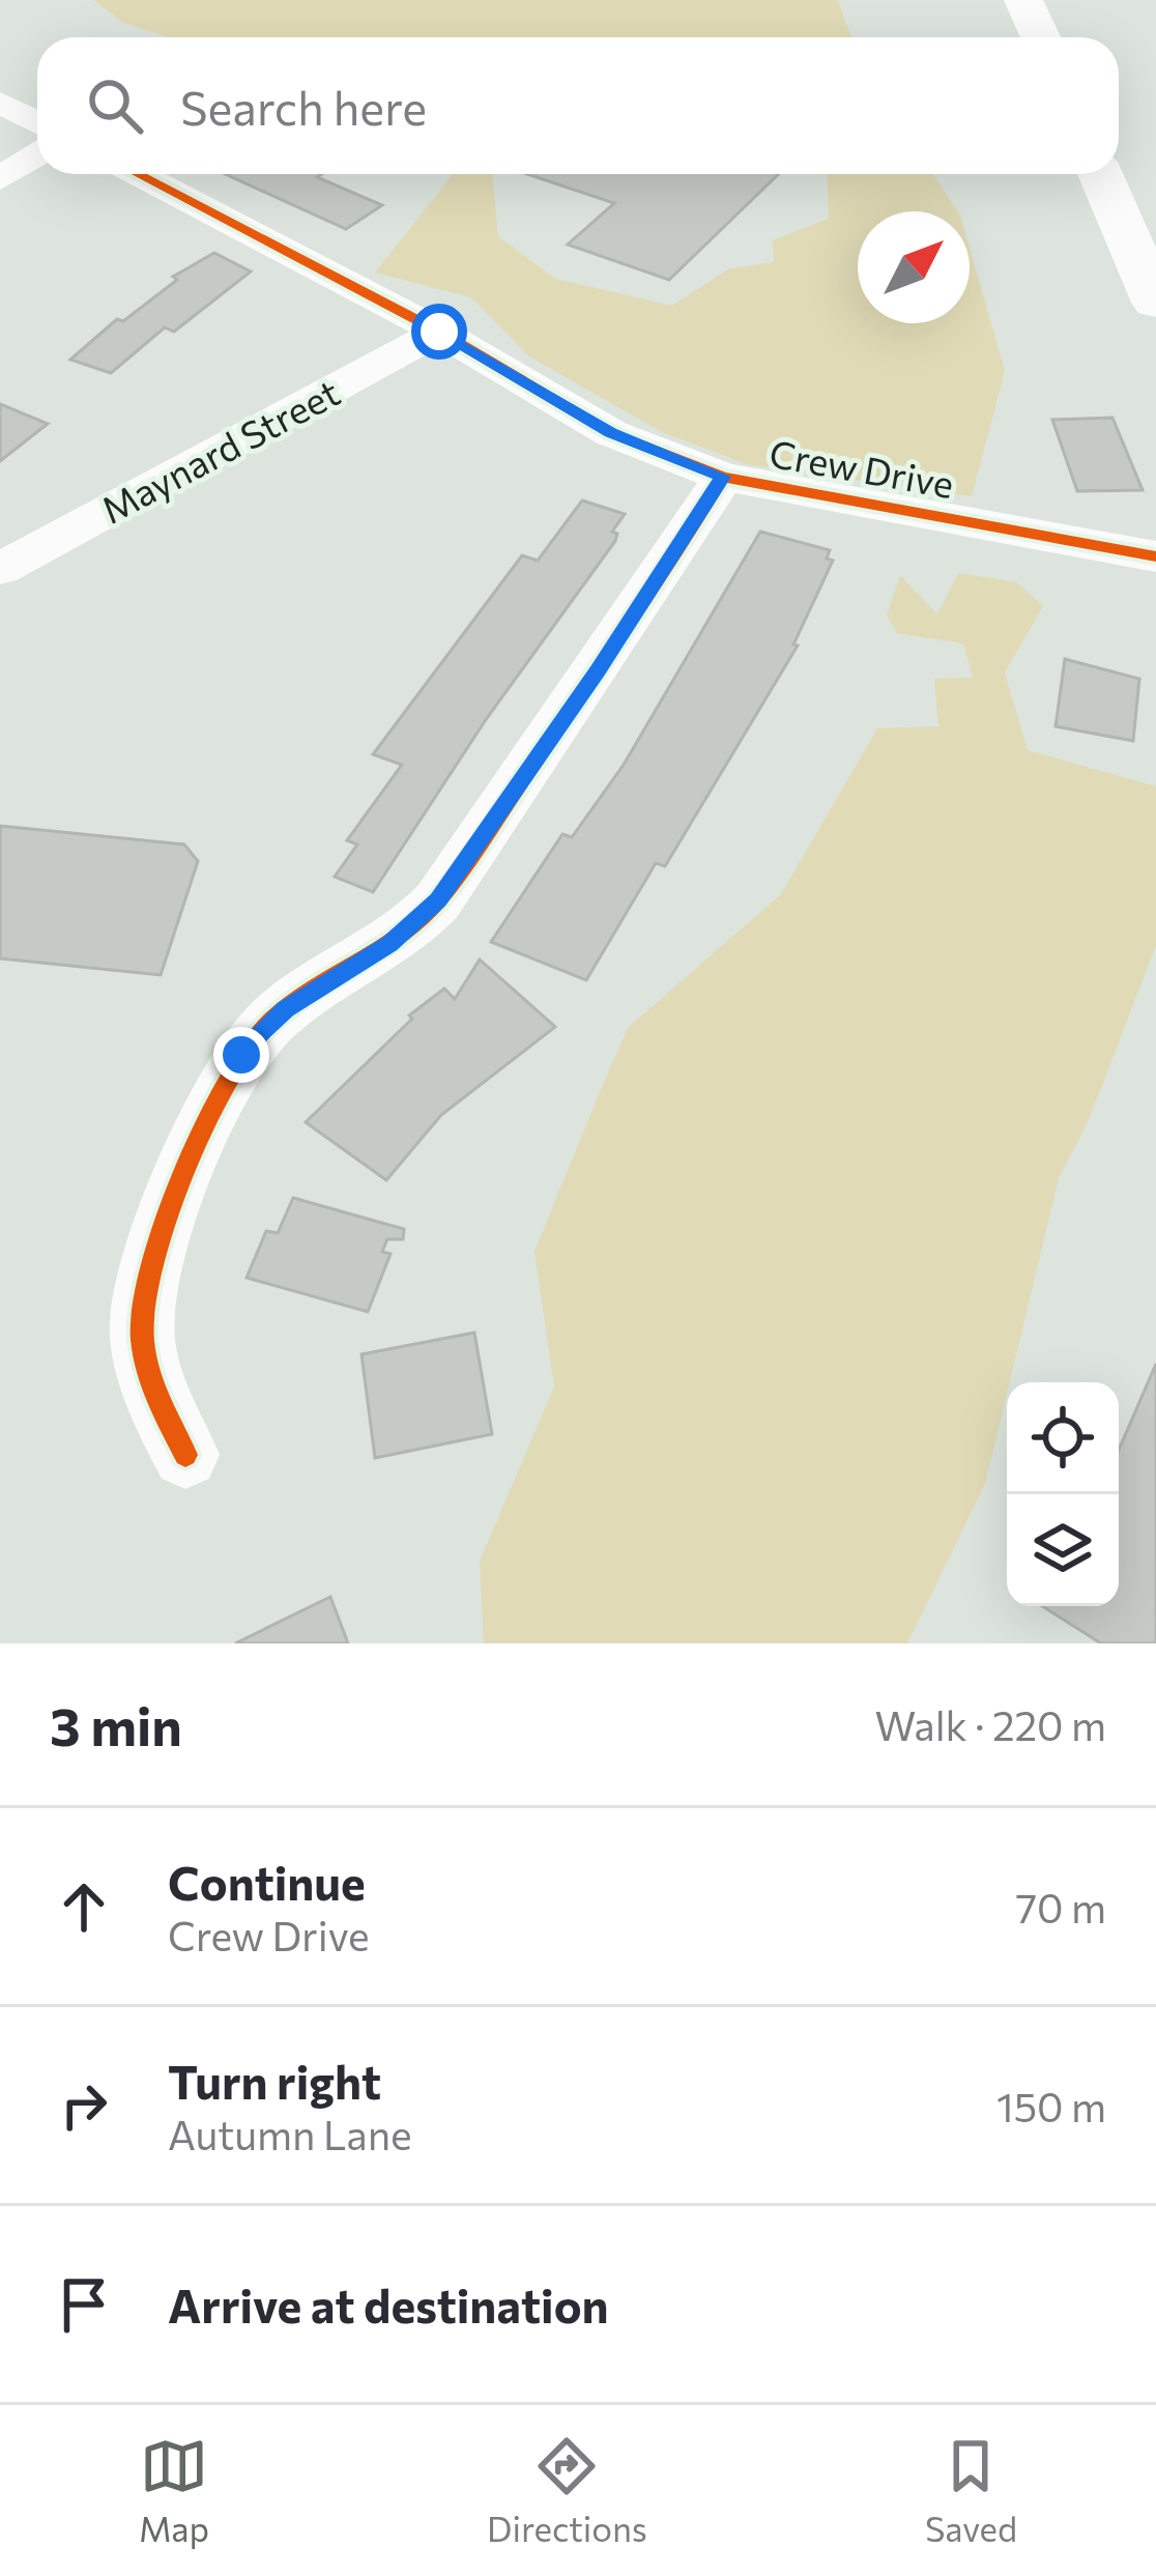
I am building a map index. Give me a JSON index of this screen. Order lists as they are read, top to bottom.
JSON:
{
  "streets": {
    "street": ["Maynard Street", "Crew Drive"]
  },
  "crossings": [
    ["Maynard Street", "Crew Drive"]
  ],
  "north": "top right",
  "page": {
    "search": "Search here",
    "heading": ["3 min", "Walk · 220 m"],
    "list": [
      ["Continue", "Crew Drive", "70 m"],
      ["Turn right", "Autumn Lane", "150 m"],
      "Arrive at destination"
    ],
    "nav": ["Map", "Directions", "Saved"]
  }
}
